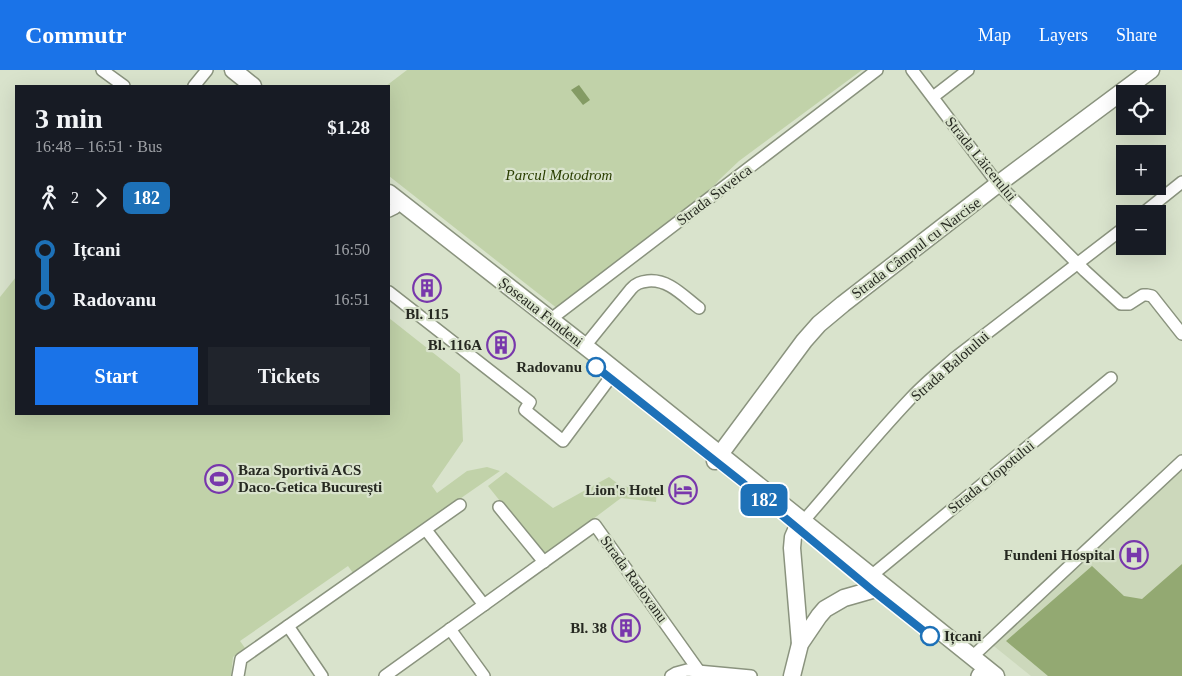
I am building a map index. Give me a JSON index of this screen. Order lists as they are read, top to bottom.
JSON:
{
  "streets": {
    "main road": ["Strada Câmpul cu Narcise", "Șoseaua Fundeni"],
    "street": [
      "Strada Lăicerului",
      "Strada Suveica",
      "Strada Balotului",
      "Strada Clopotului",
      "Strada Radovanu"
    ]
  },
  "crossings": [
    ["Strada Lăicerului", "Strada Câmpul cu Narcise"],
    ["Strada Lăicerului", "Strada Balotului"],
    ["Strada Suveica", "Șoseaua Fundeni"],
    ["Strada Câmpul cu Narcise", "Șoseaua Fundeni"],
    ["Șoseaua Fundeni", "Strada Balotului"],
    ["Șoseaua Fundeni", "Strada Clopotului"]
  ],
  "parks": ["Parcul Motodrom"],
  "places": {
    "building": ["Bl. 115", "Bl. 116A", "Bl. 38"],
    "other": ["Radovanu", "Ițcani"],
    "sports": ["Baza Sportivă ACS Daco-Getica București"],
    "hotel": ["Lion's Hotel"],
    "hospital": ["Fundeni Hospital"]
  },
  "lines": ["bus line 182"],
  "page": {
    "header": "Commutr",
    "nav": ["Map", "Layers", "Share"],
    "on_map": "182",
    "map_buttons": ["+", "−"],
    "heading": ["3 min", "16:48 – 16:51 · Bus", "$1.28"],
    "legs": ["2", "182"],
    "list": [
      {
        "name": "Ițcani",
        "value": "16:50"
      },
      {
        "name": "Radovanu",
        "value": "16:51"
      }
    ],
    "buttons": ["Start", "Tickets"]
  }
}
